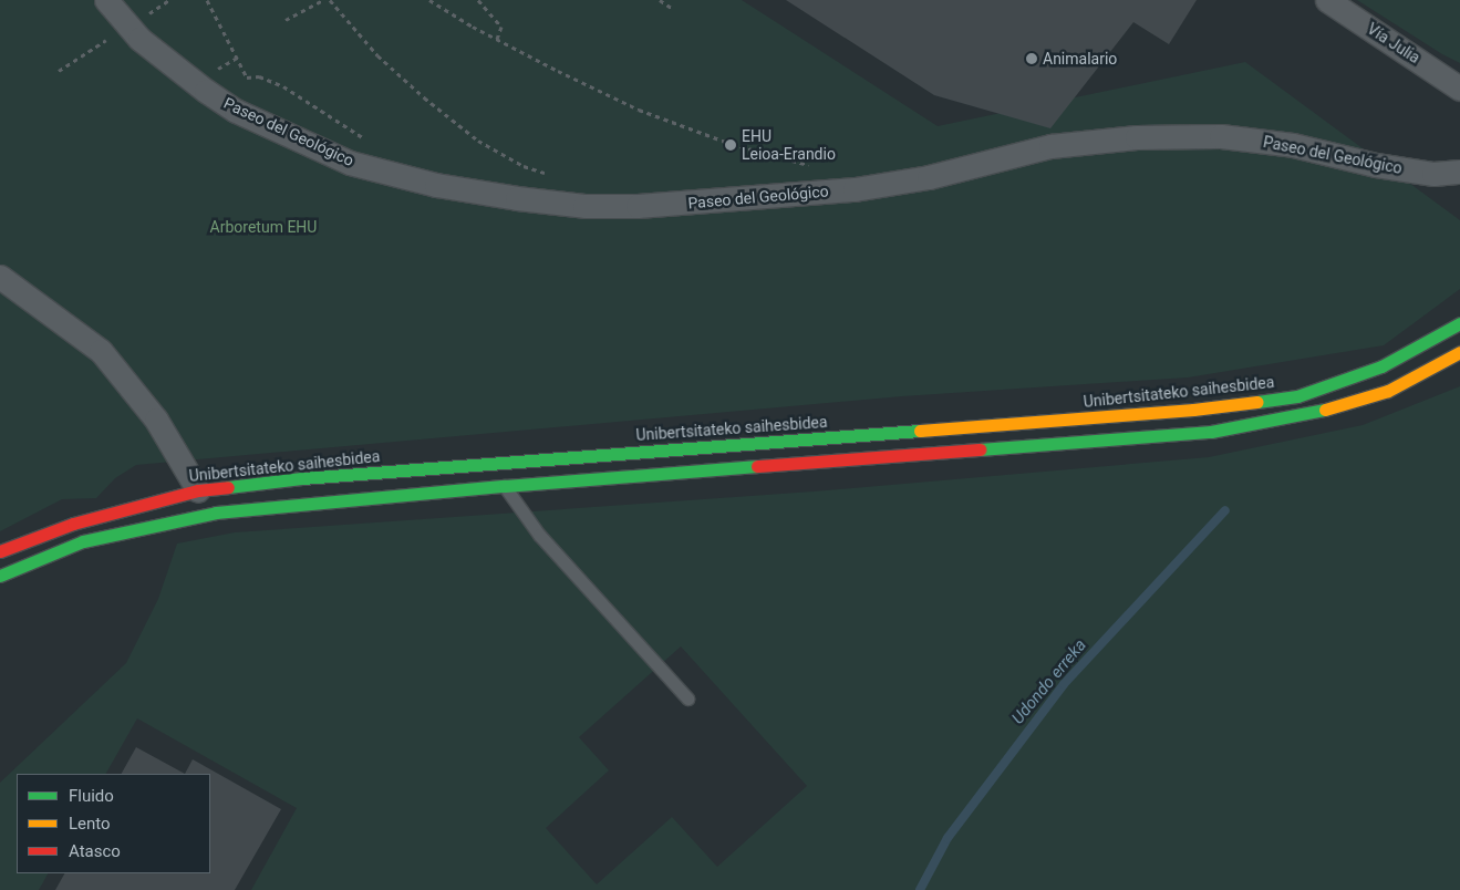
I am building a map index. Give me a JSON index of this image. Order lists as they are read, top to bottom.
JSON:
{
  "streets": {
    "main road": ["Unibertsitateko saihesbidea"],
    "street": ["Vía Julia", "Paseo del Geológico"]
  },
  "water": ["Udondo erreka"],
  "parks": ["Arboretum EHU"],
  "places": ["Animalario", "EHU Leioa-Erandio"],
  "legend": ["Fluido", "Lento", "Atasco"]
}
